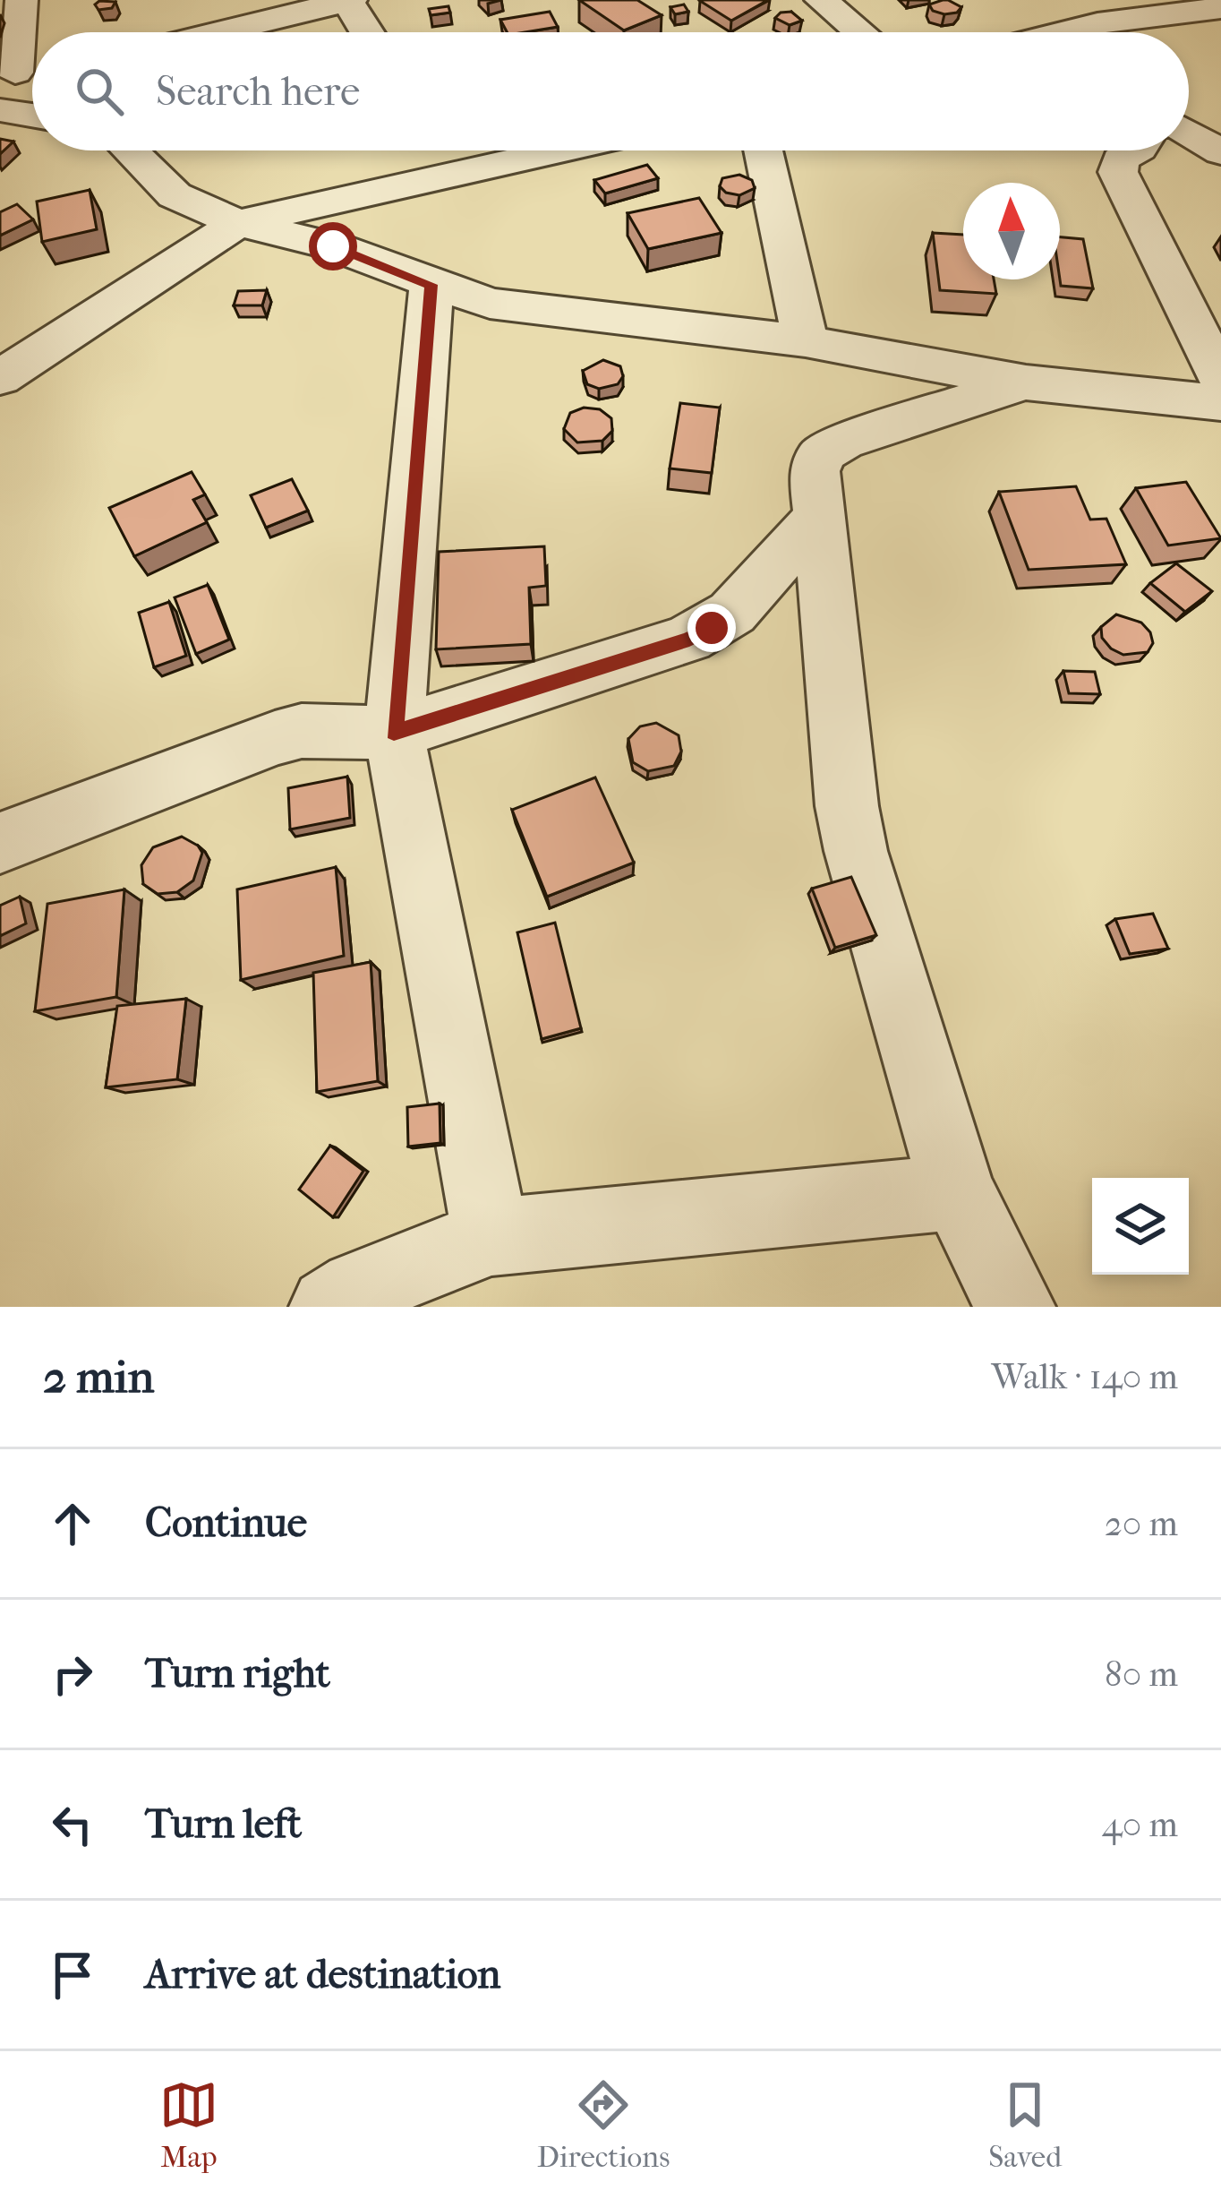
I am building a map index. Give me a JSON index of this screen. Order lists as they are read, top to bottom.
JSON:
{
  "north": "top",
  "page": {
    "search": "Search here",
    "heading": ["2 min", "Walk · 140 m"],
    "list": [
      ["Continue", "20 m"],
      ["Turn right", "80 m"],
      ["Turn left", "40 m"],
      "Arrive at destination"
    ],
    "nav": ["Map", "Directions", "Saved"]
  }
}
